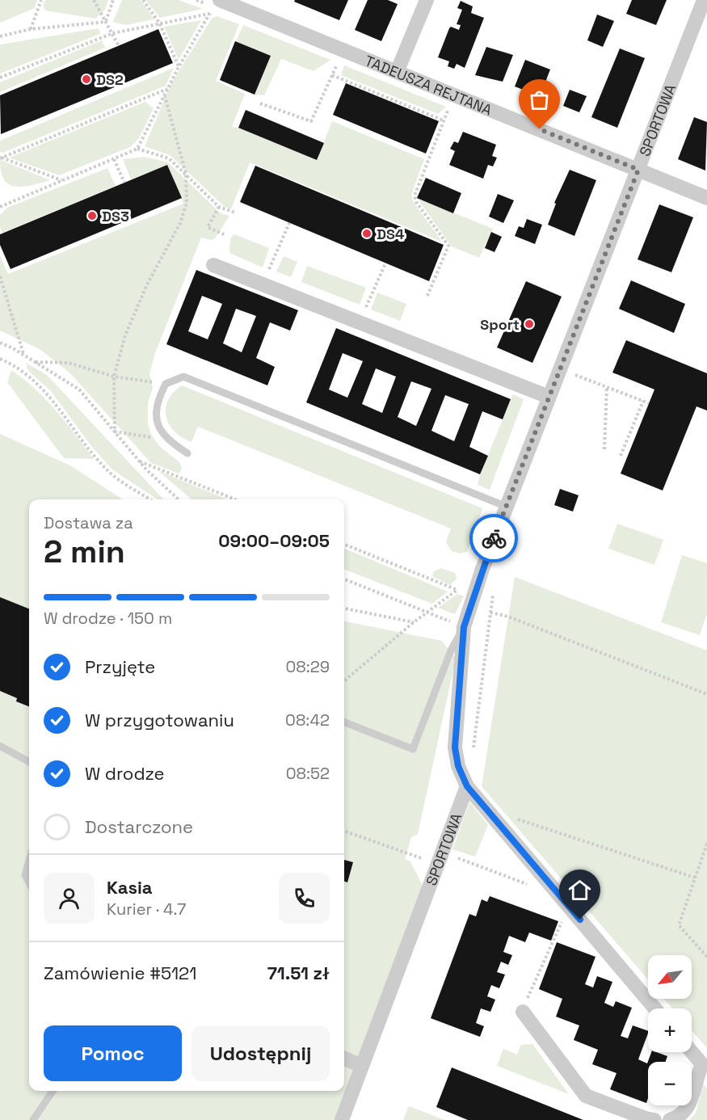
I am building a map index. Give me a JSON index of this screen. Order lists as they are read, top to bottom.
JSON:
{
  "streets": {
    "street": ["TADEUSZA REJTANA", "SPORTOWA"]
  },
  "crossings": [
    ["TADEUSZA REJTANA", "SPORTOWA"]
  ],
  "places": [
    "DS2",
    "DS3",
    "DS4",
    "Sport"
  ],
  "north": "bottom left",
  "page": {
    "heading": ["2 min", "Dostawa za", "09:00–09:05"],
    "panel": [
      "Kasia",
      "Kurier · 4.7",
      "Zamówienie #5121",
      "71.51 zł"
    ],
    "bar": "W drodze · 150 m",
    "list": [
      ["Przyjęte", "08:29"],
      ["W przygotowaniu", "08:42"],
      ["W drodze", "08:52"],
      "Dostarczone"
    ],
    "map_buttons": ["+", "−"],
    "buttons": ["Pomoc", "Udostępnij"]
  }
}
